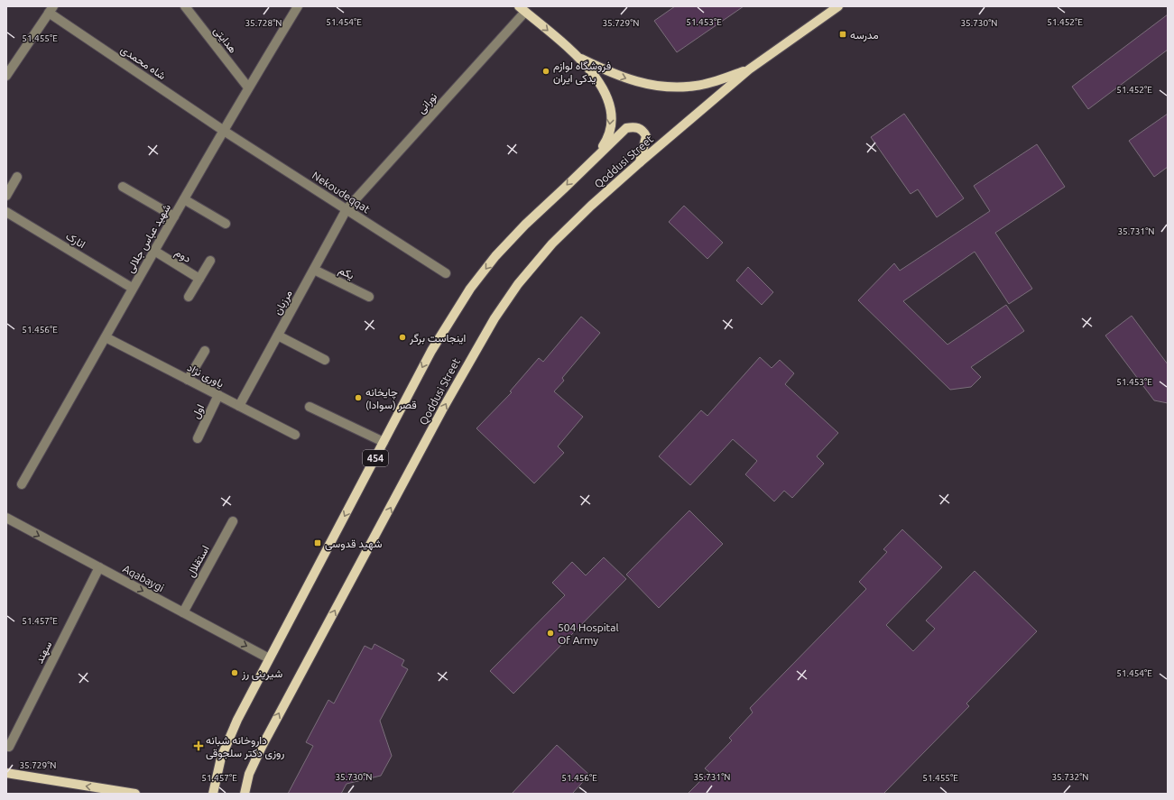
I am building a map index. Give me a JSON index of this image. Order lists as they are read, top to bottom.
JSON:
{
  "streets": {
    "main road": ["Qoddusi Street", "454"],
    "street": [
      "هدایتی",
      "شاه محمدی",
      "نورانی",
      "Nekoudeqqat",
      "شهید عباس جلالی",
      "انارک",
      "دوم",
      "یکم",
      "مرزبان",
      "یاوری نژاد",
      "اول",
      "استقلال",
      "Aqabaygi",
      "سهند"
    ]
  },
  "crossings": [
    ["هدایتی", "شهید عباس جلالی"],
    ["شاه محمدی", "Nekoudeqqat"],
    ["شاه محمدی", "شهید عباس جلالی"],
    ["نورانی", "Nekoudeqqat"],
    ["نورانی", "مرزبان"],
    ["Qoddusi Street", "454"],
    ["Nekoudeqqat", "شهید عباس جلالی"],
    ["Nekoudeqqat", "مرزبان"],
    ["شهید عباس جلالی", "انارک"],
    ["شهید عباس جلالی", "دوم"],
    ["شهید عباس جلالی", "یاوری نژاد"],
    ["یکم", "مرزبان"],
    ["مرزبان", "یاوری نژاد"],
    ["یاوری نژاد", "اول"],
    ["454", "Aqabaygi"],
    ["استقلال", "Aqabaygi"],
    ["Aqabaygi", "سهند"]
  ],
  "one_way": ["Aqabaygi"],
  "places": {
    "transit": ["مدرسه", "شهید قدوسی"],
    "other": [
      "فروشگاه لوازم یدکی ایران",
      "اینجاست برگر",
      "چایخانه قصر (سوادا)",
      "504 Hospital Of Army",
      "شیرینی رز"
    ],
    "health": ["داروخانه شبانه روزی دکتر سلجوقی"]
  },
  "coordinates": [
    "51.452°E",
    "51.454°E",
    "51.453°E",
    "35.728°N",
    "35.729°N",
    "35.730°N",
    "51.455°E",
    "35.731°N",
    "51.456°E",
    "51.457°E",
    "35.732°N"
  ]
}
